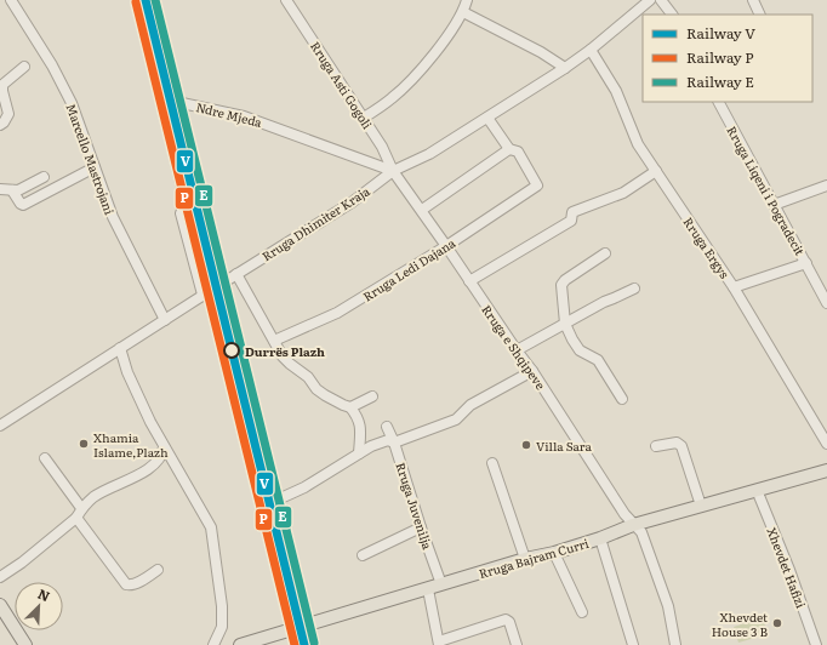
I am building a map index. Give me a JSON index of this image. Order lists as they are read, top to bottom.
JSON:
{
  "streets": {
    "main road": ["Rruga Bajram Curri"],
    "street": [
      "Rruga Asti Gogoli",
      "Ndre Mjeda",
      "Marcello Mastrojani",
      "Rruga Liqeni i Pogradecit",
      "Rruga Dhimiter Kraja",
      "Rruga Ergys",
      "Rruga Ledi Dajana",
      "Rruga e Shqipeve",
      "Rruga Juvenilja",
      "Xhevdet Hafizi"
    ]
  },
  "crossings": [
    ["Rruga Asti Gogoli", "Ndre Mjeda"],
    ["Rruga Asti Gogoli", "Rruga Dhimiter Kraja"],
    ["Rruga Asti Gogoli", "Rruga e Shqipeve"],
    ["Ndre Mjeda", "Rruga Dhimiter Kraja"],
    ["Ndre Mjeda", "Rruga e Shqipeve"],
    ["Marcello Mastrojani", "Rruga Dhimiter Kraja"],
    ["Rruga Dhimiter Kraja", "Rruga Ergys"],
    ["Rruga Dhimiter Kraja", "Rruga e Shqipeve"],
    ["Rruga Ledi Dajana", "Rruga e Shqipeve"],
    ["Rruga e Shqipeve", "Rruga Bajram Curri"],
    ["Rruga Juvenilja", "Rruga Bajram Curri"],
    ["Rruga Bajram Curri", "Xhevdet Hafizi"]
  ],
  "places": [
    "Durrës Plazh",
    "Xhamia Islame,Plazh",
    "Villa Sara",
    "Xhevdet House 3 B"
  ],
  "lines": ["rail line V", "rail line E", "rail line P"],
  "legend": ["Railway V", "Railway P", "Railway E"],
  "north": "top right"
}
